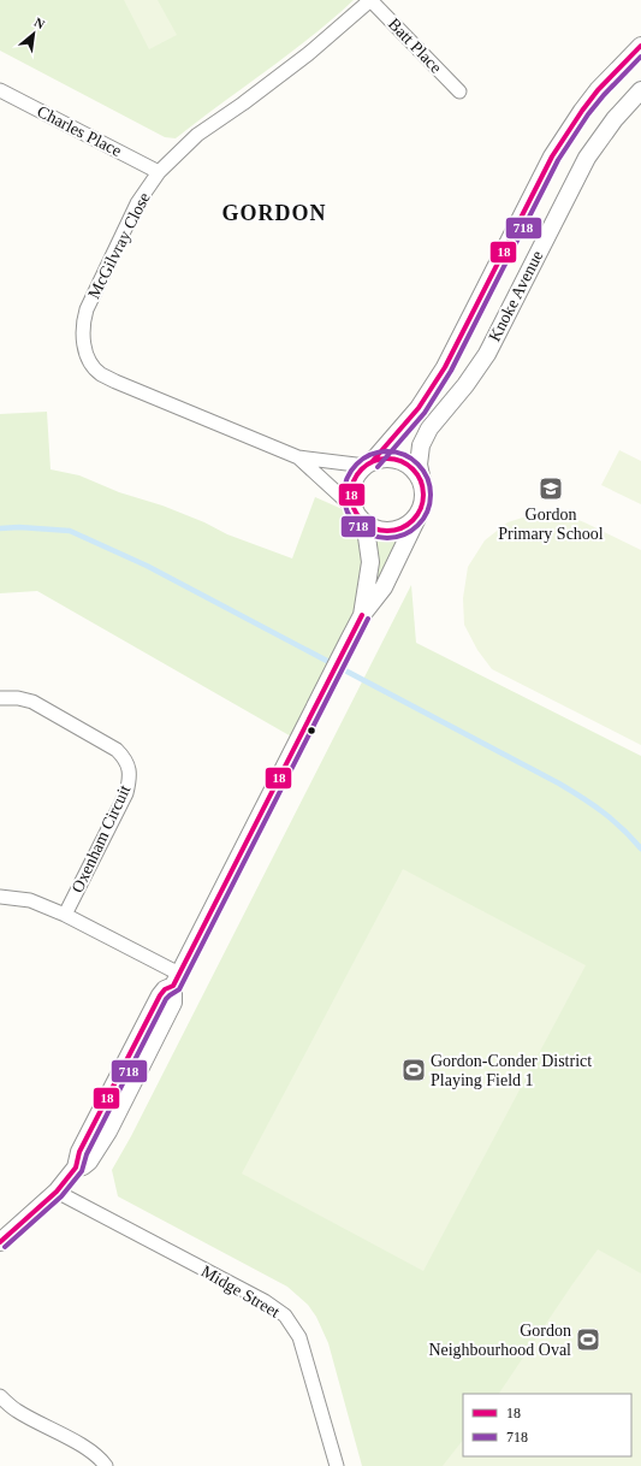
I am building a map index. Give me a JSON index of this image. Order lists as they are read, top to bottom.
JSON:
{
  "streets": {
    "street": [
      "Batt Place",
      "Charles Place",
      "McGilvray Close",
      "Knoke Avenue",
      "Oxenham Circuit",
      "Midge Street"
    ]
  },
  "crossings": [
    ["Batt Place", "McGilvray Close"],
    ["Charles Place", "McGilvray Close"],
    ["McGilvray Close", "Knoke Avenue"]
  ],
  "districts": ["GORDON"],
  "places": {
    "school or university": ["Gordon Primary School"],
    "sports": ["Gordon-Conder District Playing Field 1", "Gordon Neighbourhood Oval"]
  },
  "lines": ["transit line 18", "transit line 718"],
  "legend": ["18", "718"],
  "north": "top right"
}
